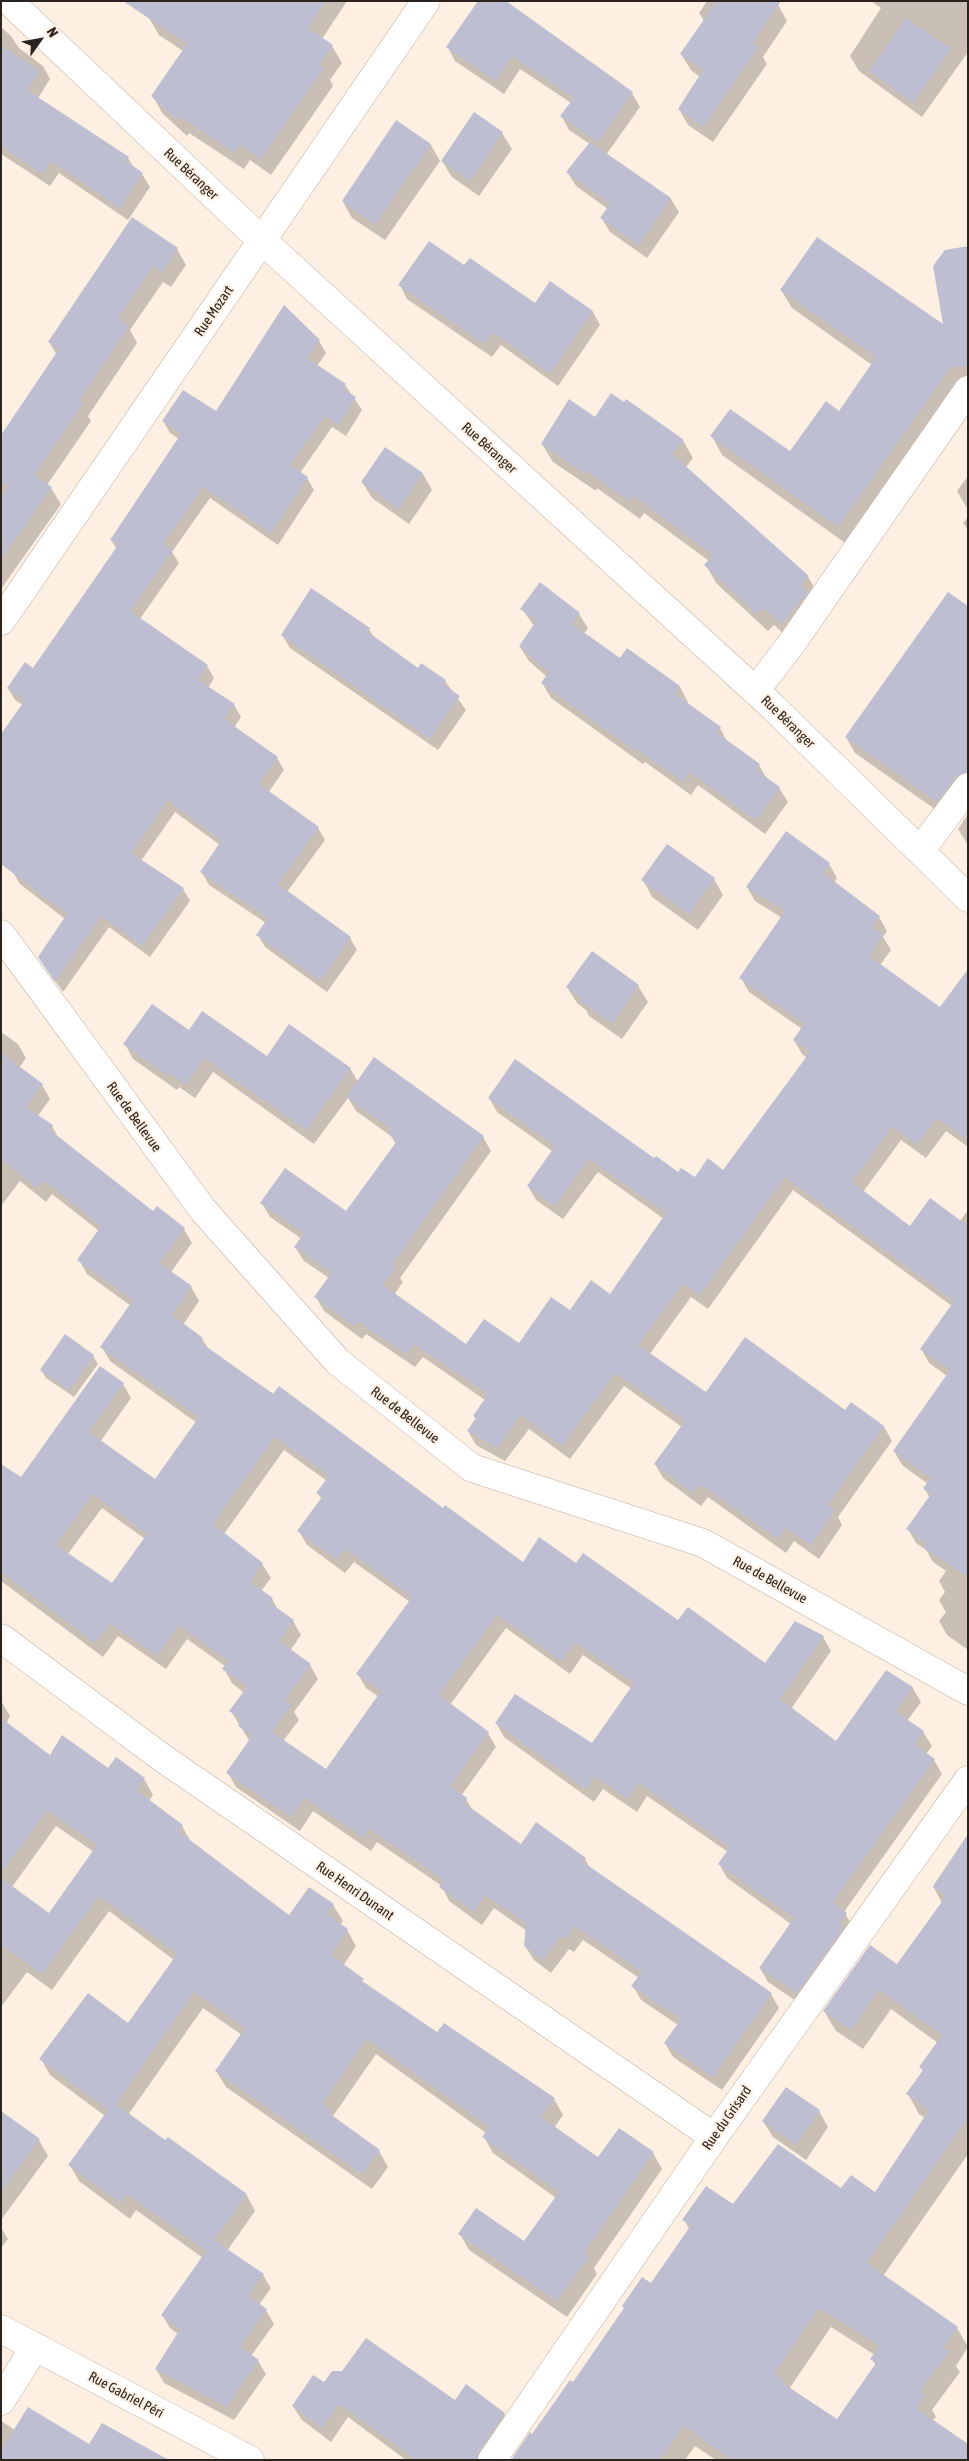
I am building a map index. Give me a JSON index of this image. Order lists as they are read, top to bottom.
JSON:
{
  "streets": {
    "street": [
      "Rue Béranger",
      "Rue Mozart",
      "Rue de Bellevue",
      "Rue Henri Dunant",
      "Rue du Grisard",
      "Rue Gabriel Péri"
    ]
  },
  "crossings": [
    ["Rue Béranger", "Rue Mozart"],
    ["Rue Henri Dunant", "Rue du Grisard"]
  ],
  "north": "top right"
}
